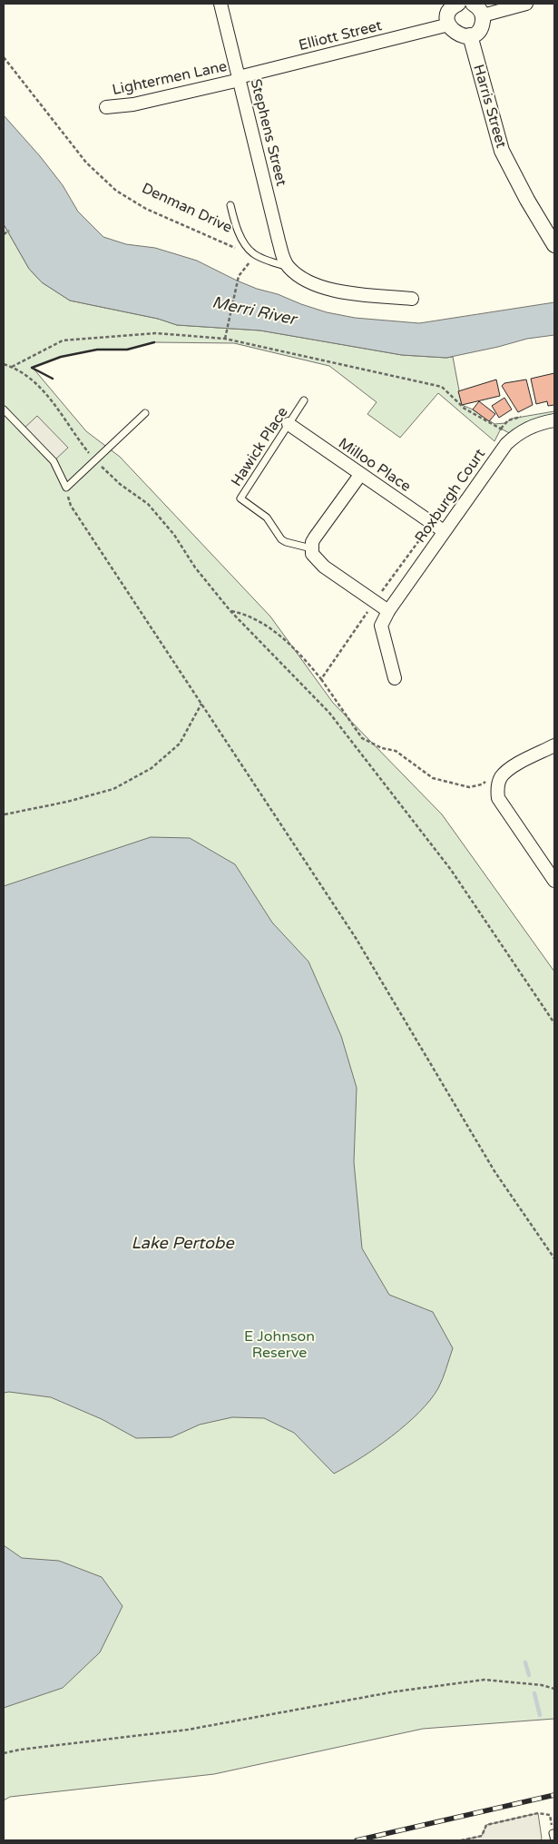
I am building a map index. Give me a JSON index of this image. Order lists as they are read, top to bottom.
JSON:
{
  "streets": {
    "street": [
      "Elliott Street",
      "Lightermen Lane",
      "Harris Street",
      "Stephens Street",
      "Milloo Place",
      "Roxburgh Court"
    ],
    "lane": ["Hawick Place"],
    "path": ["Denman Drive"]
  },
  "crossings": [
    ["Elliott Street", "Lightermen Lane"],
    ["Elliott Street", "Stephens Street"],
    ["Lightermen Lane", "Stephens Street"],
    ["Hawick Place", "Milloo Place"],
    ["Milloo Place", "Roxburgh Court"]
  ],
  "water": ["Merri River", "Lake Pertobe"],
  "parks": ["E Johnson Reserve"]
}
